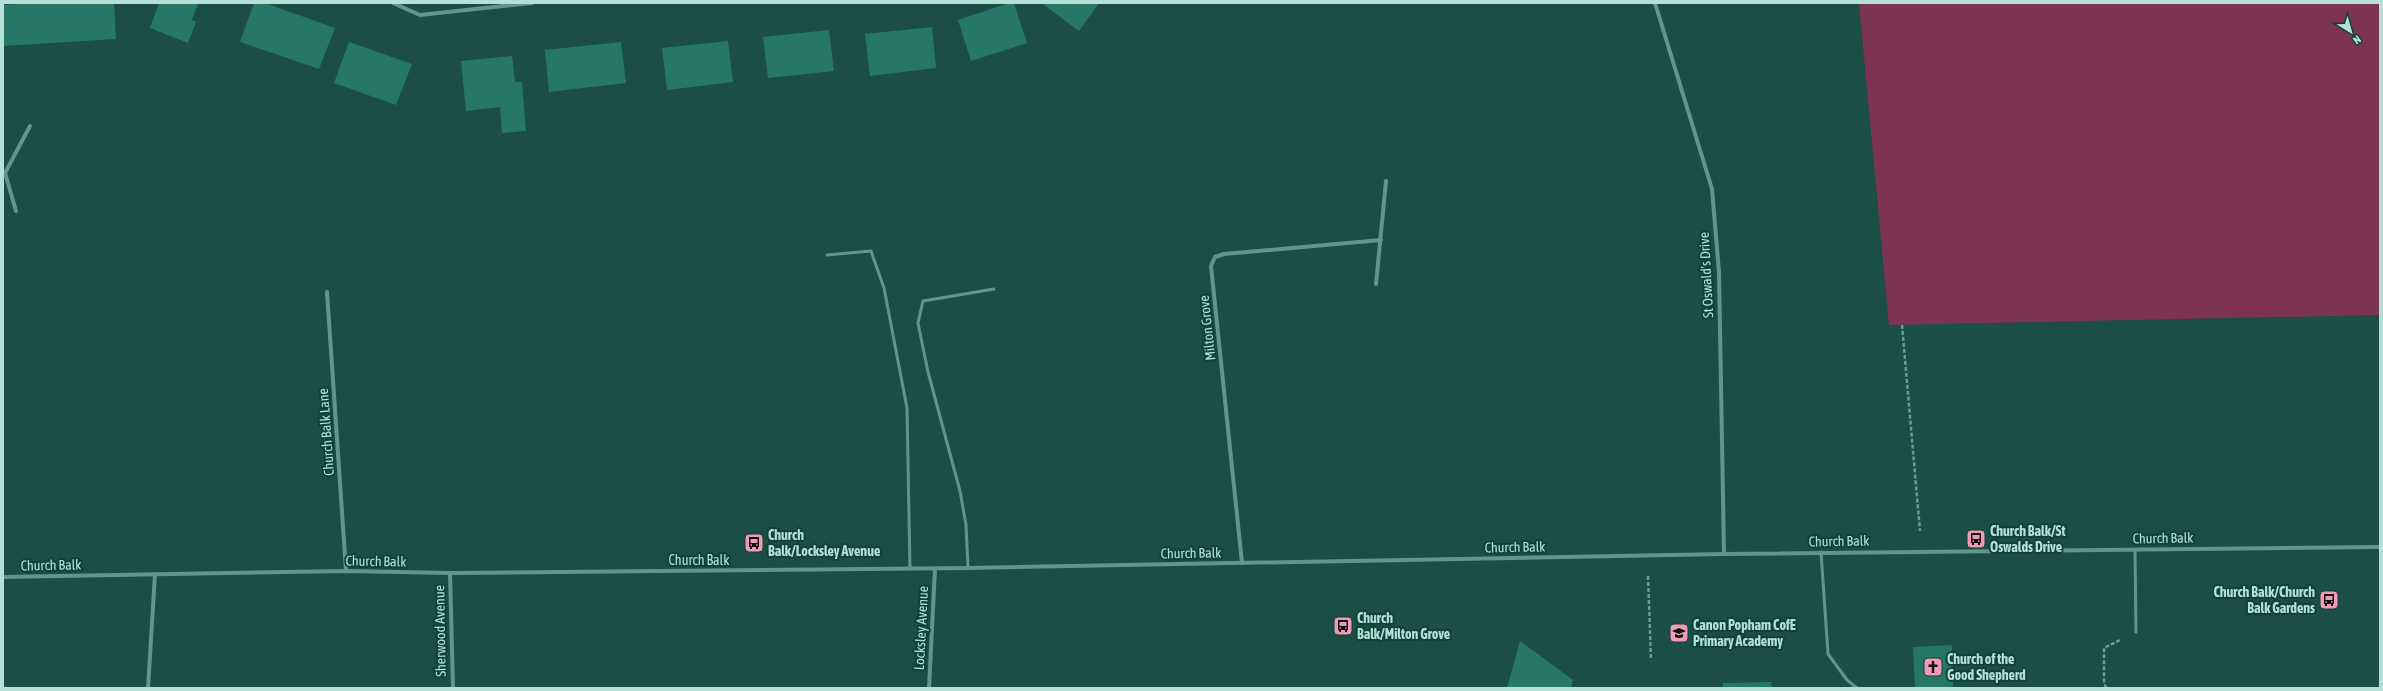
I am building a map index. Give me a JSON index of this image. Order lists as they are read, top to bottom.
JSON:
{
  "streets": {
    "street": [
      "St Oswald's Drive",
      "Milton Grove",
      "Church Balk Lane",
      "Church Balk",
      "Locksley Avenue",
      "Sherwood Avenue"
    ]
  },
  "crossings": [
    ["St Oswald's Drive", "Church Balk"],
    ["Milton Grove", "Church Balk"],
    ["Church Balk Lane", "Church Balk"],
    ["Church Balk", "Locksley Avenue"],
    ["Church Balk", "Sherwood Avenue"]
  ],
  "places": {
    "bus stop": [
      "Church Balk/St Oswalds Drive",
      "Church Balk/Locksley Avenue",
      "Church Balk/Church Balk Gardens",
      "Church Balk/Milton Grove"
    ],
    "school or university": ["Canon Popham CofE Primary Academy"],
    "church": ["Church of the Good Shepherd"]
  },
  "north": "bottom right"
}
